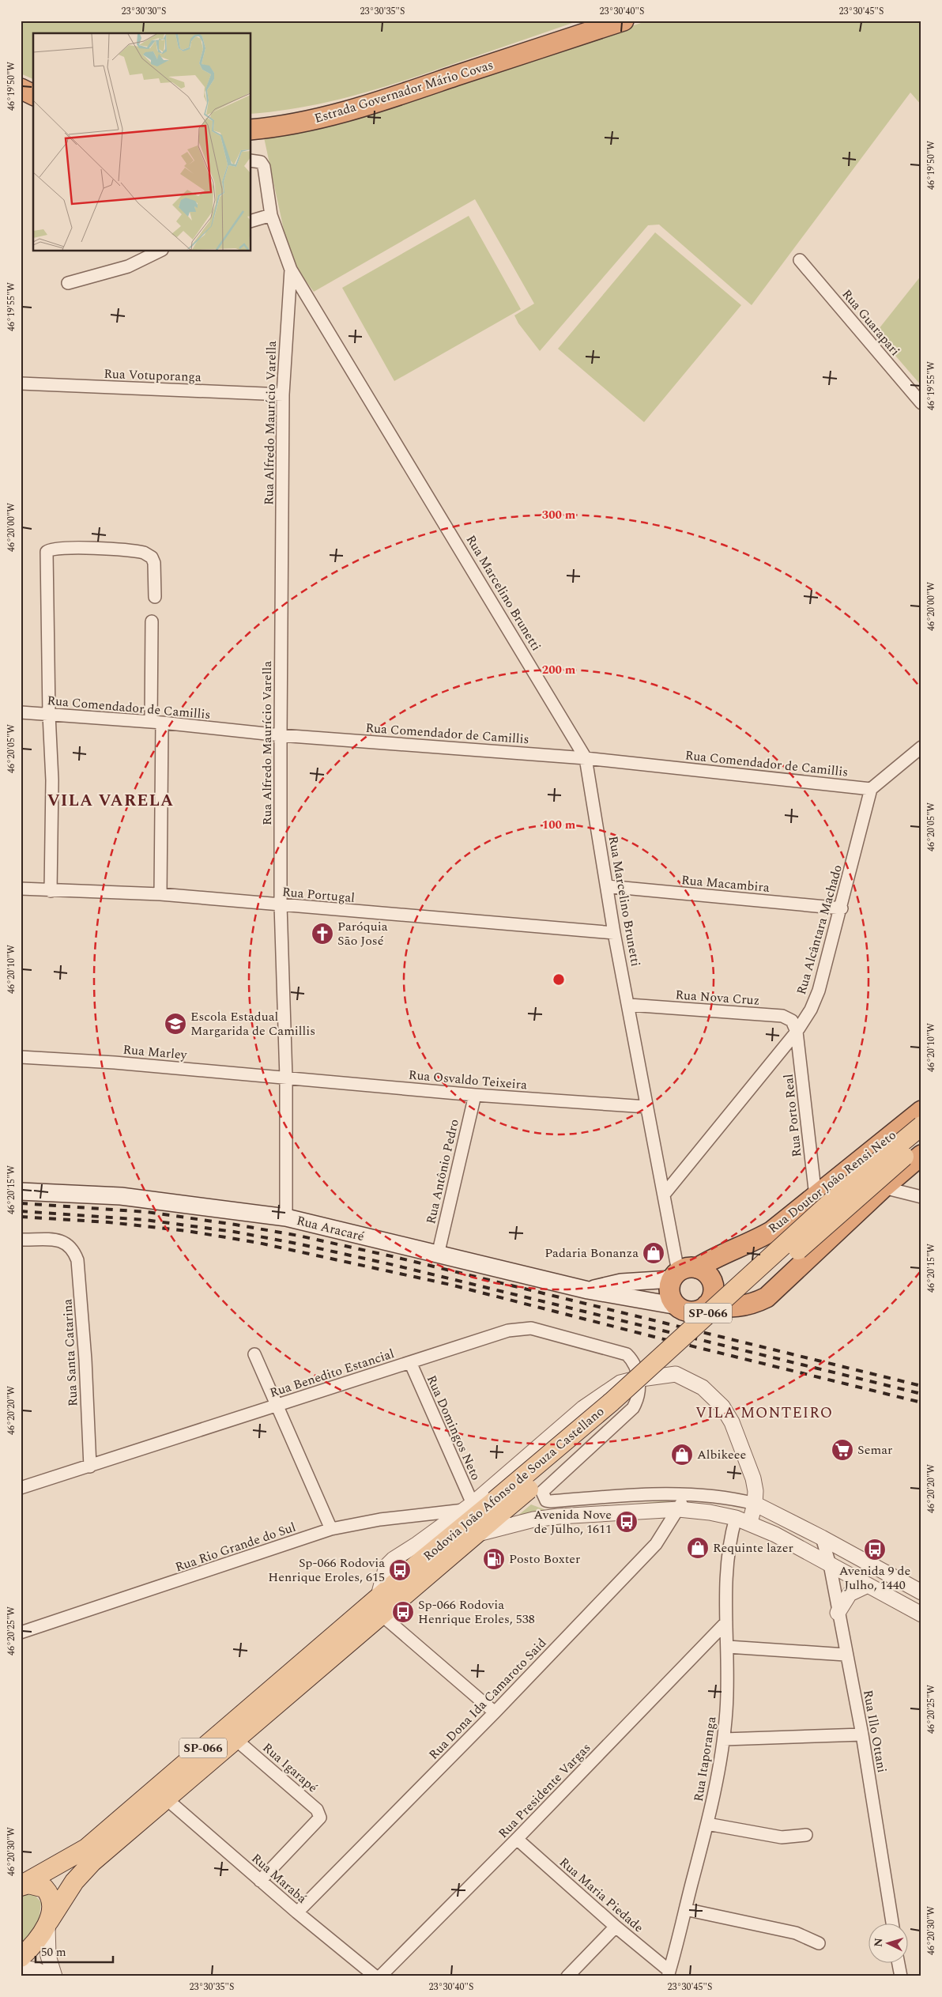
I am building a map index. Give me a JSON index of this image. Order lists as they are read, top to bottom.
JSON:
{
  "streets": {
    "highway": ["Estrada Governador Mário Covas", "Rua Doutor João Rensi Neto"],
    "main road": ["Rua Aracaré", "SP-066", "Rodovia João Afonso de Souza Castellano"],
    "street": [
      "Rua Guarapari",
      "Rua Votuporanga",
      "Rua Alfredo Maurício Varella",
      "Rua Marcelino Brunetti",
      "Rua Comendador de Camillis",
      "Rua Macambira",
      "Rua Portugal",
      "Rua Alcântara Machado",
      "Rua Nova Cruz",
      "Rua Marley",
      "Rua Osvaldo Teixeira",
      "Rua Porto Real",
      "Rua Antônio Pedro",
      "Rua Santa Catarina",
      "Rua Benedito Estancial",
      "Rua Domingos Neto",
      "Rua Rio Grande do Sul",
      "Rua Dona Ida Camaroto Said",
      "Rua Illo Ottani",
      "Rua Itaporanga",
      "Rua Igarapé",
      "Rua Presidente Vargas",
      "Rua Marabá",
      "Rua Maria Piedade"
    ]
  },
  "crossings": [
    ["Rua Votuporanga", "Rua Alfredo Maurício Varella"],
    ["Rua Alfredo Maurício Varella", "Rua Marcelino Brunetti"],
    ["Rua Alfredo Maurício Varella", "Rua Comendador de Camillis"],
    ["Rua Alfredo Maurício Varella", "Rua Portugal"],
    ["Rua Alfredo Maurício Varella", "Rua Marley"],
    ["Rua Alfredo Maurício Varella", "Rua Osvaldo Teixeira"],
    ["Rua Alfredo Maurício Varella", "Rua Aracaré"],
    ["Rua Marcelino Brunetti", "Rua Comendador de Camillis"],
    ["Rua Marcelino Brunetti", "Rua Macambira"],
    ["Rua Marcelino Brunetti", "Rua Portugal"],
    ["Rua Marcelino Brunetti", "Rua Alcântara Machado"],
    ["Rua Marcelino Brunetti", "Rua Nova Cruz"],
    ["Rua Marcelino Brunetti", "Rua Osvaldo Teixeira"],
    ["Rua Marcelino Brunetti", "Rua Doutor João Rensi Neto"],
    ["Rua Marcelino Brunetti", "Rua Aracaré"],
    ["Rua Comendador de Camillis", "Rua Alcântara Machado"],
    ["Rua Macambira", "Rua Alcântara Machado"],
    ["Rua Alcântara Machado", "Rua Nova Cruz"],
    ["Rua Alcântara Machado", "Rua Porto Real"],
    ["Rua Nova Cruz", "Rua Porto Real"],
    ["Rua Marley", "Rua Osvaldo Teixeira"],
    ["Rua Osvaldo Teixeira", "Rua Antônio Pedro"],
    ["Rua Porto Real", "Rua Doutor João Rensi Neto"],
    ["Rua Antônio Pedro", "Rua Aracaré"],
    ["Rua Doutor João Rensi Neto", "Rua Aracaré"],
    ["SP-066", "Rodovia João Afonso de Souza Castellano"],
    ["Rua Santa Catarina", "Rua Benedito Estancial"],
    ["Rua Benedito Estancial", "Rua Domingos Neto"],
    ["Rua Domingos Neto", "Rua Rio Grande do Sul"],
    ["Rodovia João Afonso de Souza Castellano", "Rua Igarapé"],
    ["Rodovia João Afonso de Souza Castellano", "Rua Marabá"],
    ["Rua Dona Ida Camaroto Said", "Rua Marabá"],
    ["Rua Itaporanga", "Rua Presidente Vargas"],
    ["Rua Itaporanga", "Rua Maria Piedade"],
    ["Rua Igarapé", "Rua Marabá"],
    ["Rua Presidente Vargas", "Rua Maria Piedade"]
  ],
  "districts": ["VILA VARELA", "VILA MONTEIRO"],
  "places": {
    "church": ["Paróquia São José"],
    "school or university": ["Escola Estadual Margarida de Camillis"],
    "shop": ["Padaria Bonanza", "Albikeee", "Requinte lazer"],
    "supermarket": ["Semar"],
    "bus stop": [
      "Avenida Nove de Julho, 1611",
      "Avenida 9 de Julho, 1440",
      "Sp-066 Rodovia Henrique Eroles, 615",
      "Sp-066 Rodovia Henrique Eroles, 538"
    ],
    "fuel station": ["Posto Boxter"]
  },
  "scale_bar": "50 m",
  "north": "left",
  "coordinates": [
    "23°30'30\"S",
    "23°30'35\"S",
    "23°30'40\"S",
    "23°30'45\"S",
    "46°19'50\"W",
    "46°19'55\"W",
    "46°20'00\"W",
    "46°20'05\"W",
    "46°20'10\"W",
    "46°20'15\"W",
    "46°20'20\"W",
    "46°20'25\"W",
    "46°20'30\"W"
  ],
  "rings": ["300 m", "200 m", "100 m"]
}
